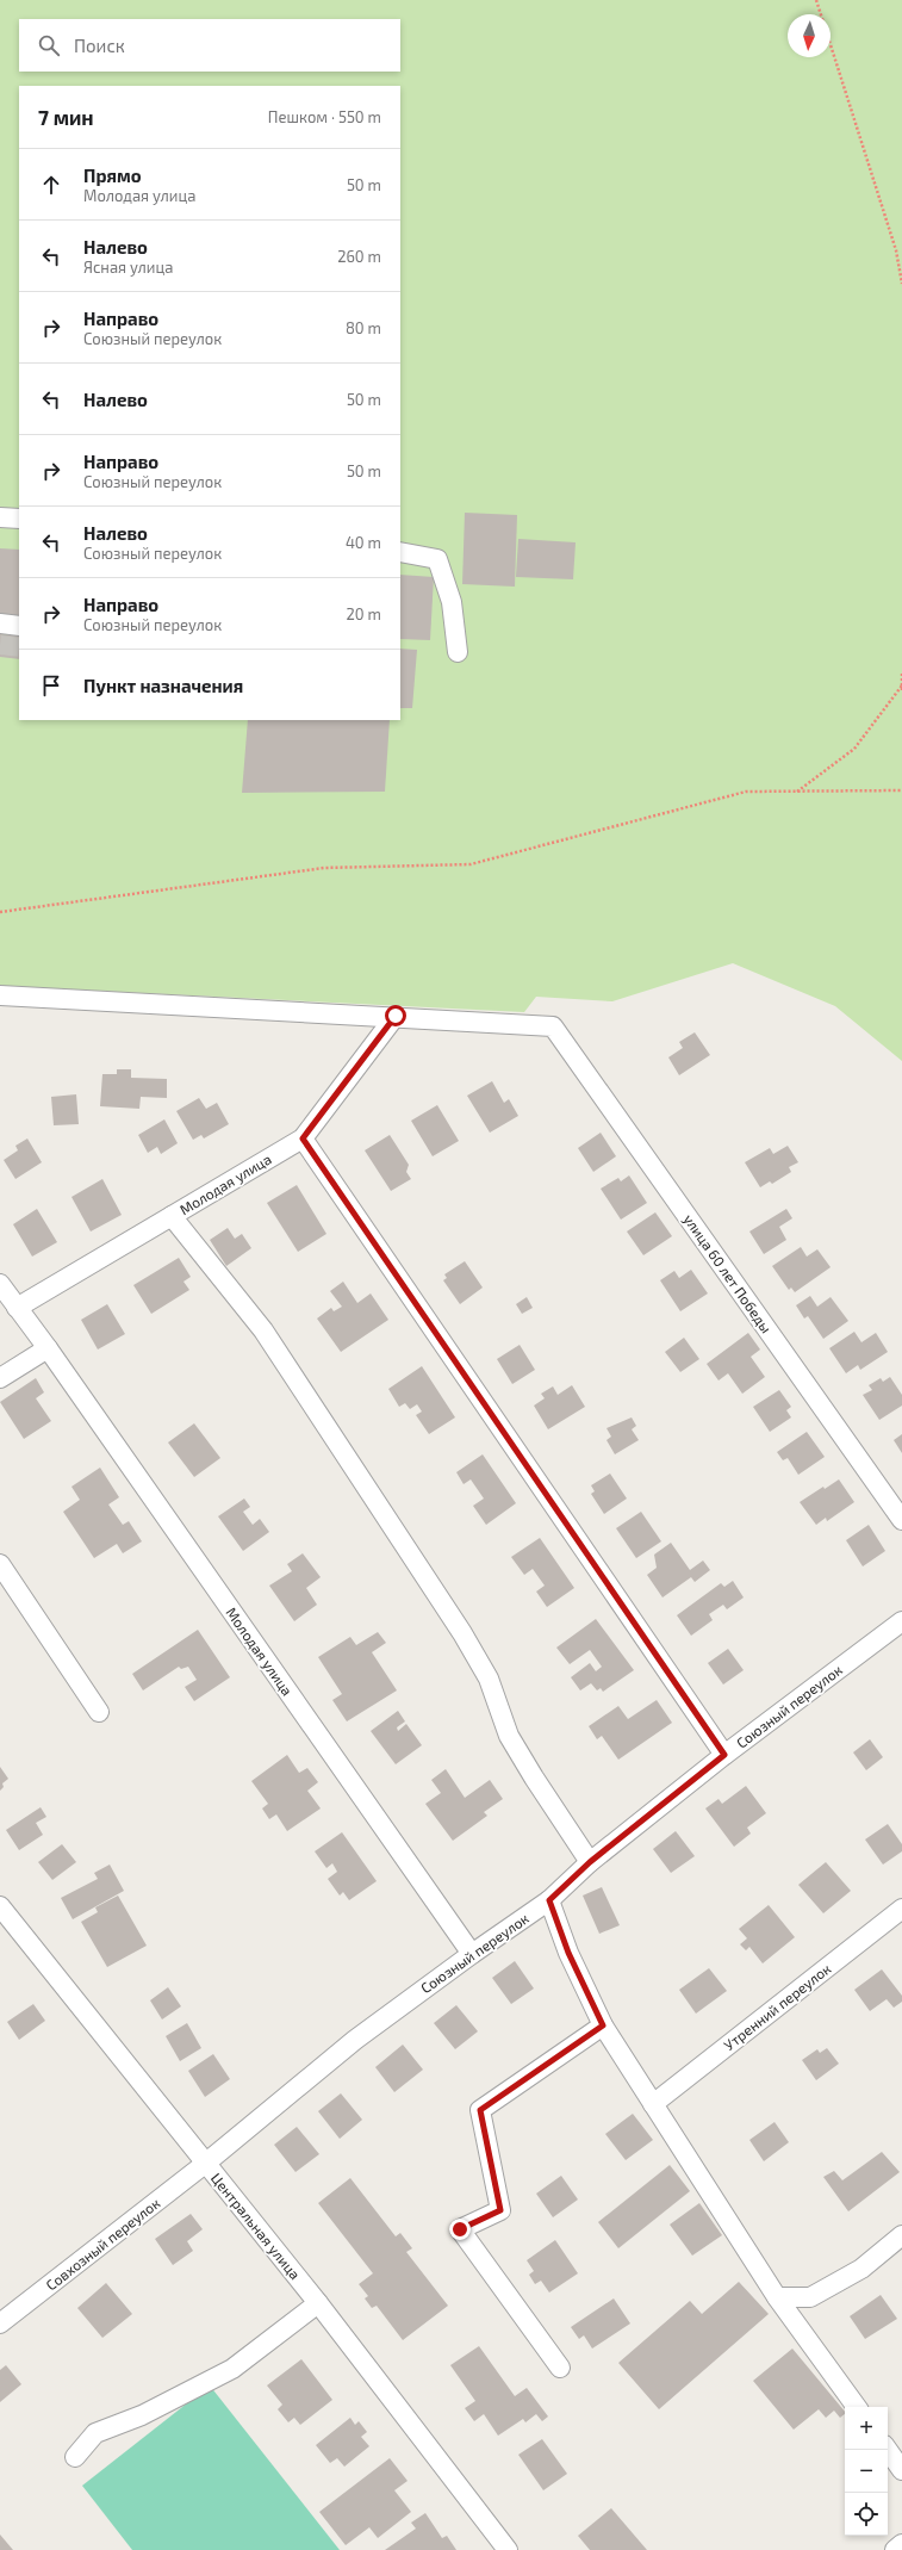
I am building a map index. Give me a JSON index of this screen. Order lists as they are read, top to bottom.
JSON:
{
  "streets": {
    "street": [
      "Молодая улица",
      "улица 60 лет Победы",
      "Союзный переулок",
      "Утренний переулок",
      "Центральная улица",
      "Совхозный переулок"
    ]
  },
  "crossings": [
    ["Молодая улица", "улица 60 лет Победы"],
    ["Молодая улица", "Союзный переулок"],
    ["Союзный переулок", "Центральная улица"],
    ["Союзный переулок", "Совхозный переулок"],
    ["Центральная улица", "Совхозный переулок"]
  ],
  "north": "bottom",
  "page": {
    "search": "Поиск",
    "heading": ["7 мин", "Пешком · 550 m"],
    "list": [
      ["Прямо", "Молодая улица", "50 m"],
      ["Налево", "Ясная улица", "260 m"],
      ["Направо", "Союзный переулок", "80 m"],
      ["Налево", "50 m"],
      ["Направо", "Союзный переулок", "50 m"],
      ["Налево", "Союзный переулок", "40 m"],
      ["Направо", "Союзный переулок", "20 m"],
      "Пункт назначения"
    ],
    "map_buttons": ["+", "−"]
  }
}
